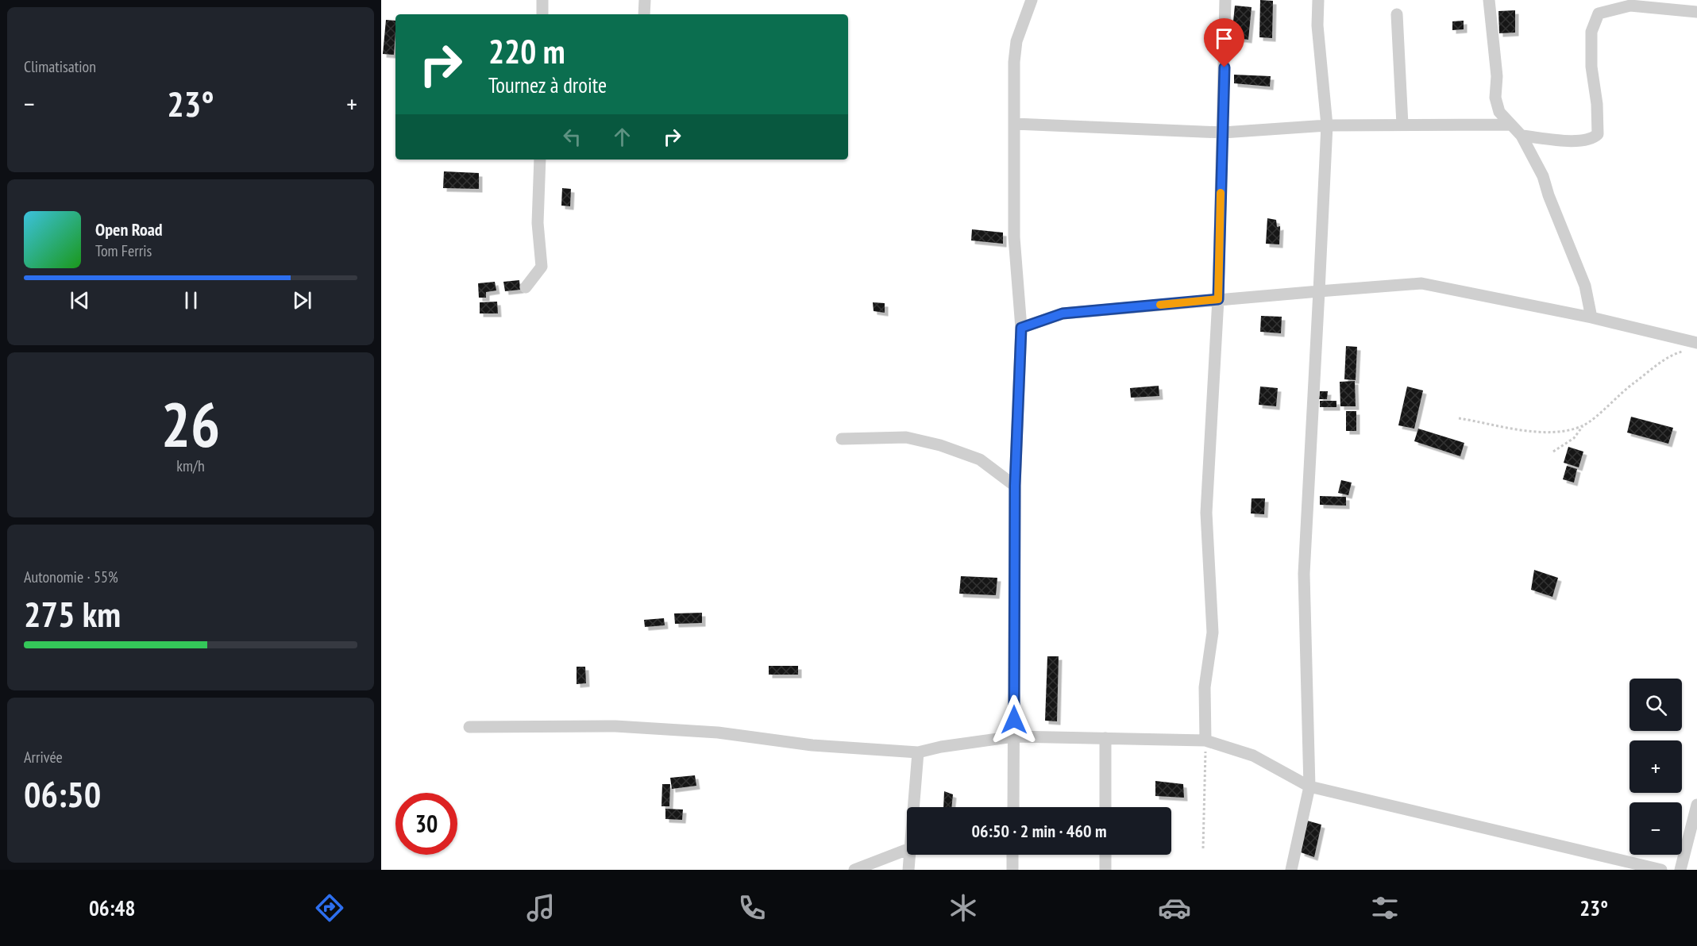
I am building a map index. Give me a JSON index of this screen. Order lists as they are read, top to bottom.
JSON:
{
  "page": {
    "tile": [
      "Climatisation",
      ["26", "km/h"],
      ["Autonomie · 55%", "275 km"],
      ["Arrivée", "06:50"]
    ],
    "turn": ["220 m", "Tournez à droite"],
    "heat": ["−", "23°", "+"],
    "song": ["Open Road", "Tom Ferris"],
    "map_buttons": ["+", "−"],
    "limit": "30",
    "trip": "06:50 · 2 min · 460 m",
    "tabs": ["06:48", "23°"]
  }
}
